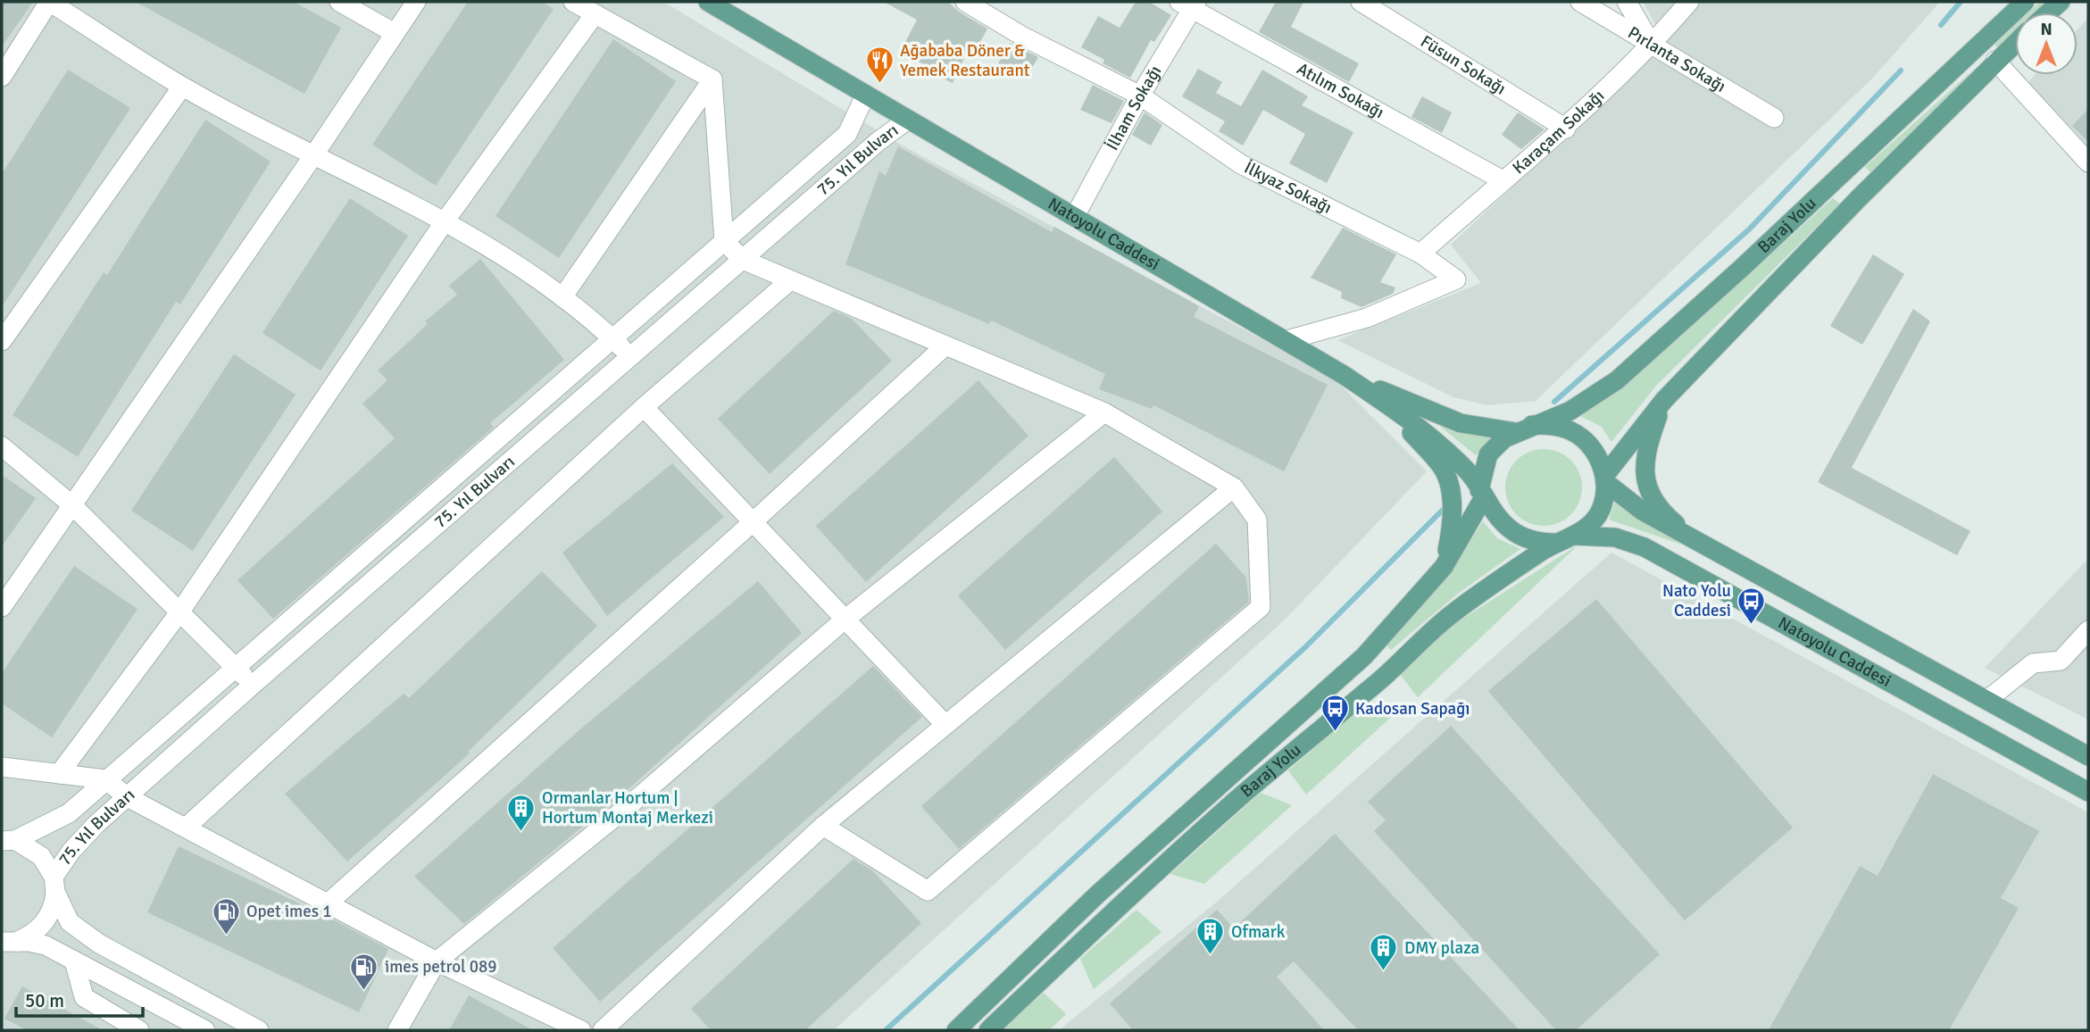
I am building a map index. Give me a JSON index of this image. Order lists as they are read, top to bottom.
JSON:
{
  "streets": {
    "main road": ["Baraj Yolu", "Natoyolu Caddesi"],
    "street": [
      "Pırlanta Sokağı",
      "Füsun Sokağı",
      "Atılım Sokağı",
      "İlham Sokağı",
      "Karaçam Sokağı",
      "75. Yıl Bulvarı",
      "İlkyaz Sokağı"
    ]
  },
  "crossings": [
    ["Pırlanta Sokağı", "Karaçam Sokağı"],
    ["Füsun Sokağı", "Karaçam Sokağı"],
    ["Atılım Sokağı", "İlham Sokağı"],
    ["Atılım Sokağı", "Karaçam Sokağı"],
    ["İlham Sokağı", "İlkyaz Sokağı"],
    ["İlham Sokağı", "Natoyolu Caddesi"],
    ["Karaçam Sokağı", "İlkyaz Sokağı"],
    ["75. Yıl Bulvarı", "Natoyolu Caddesi"],
    ["İlkyaz Sokağı", "Natoyolu Caddesi"],
    ["Baraj Yolu", "Natoyolu Caddesi"]
  ],
  "places": {
    "restaurant": ["Ağababa Döner & Yemek Restaurant"],
    "bus stop": ["Nato Yolu Caddesi", "Kadosan Sapağı"],
    "building": ["Ormanlar Hortum | Hortum Montaj Merkezi", "Ofmark", "DMY plaza"],
    "fuel station": ["Opet imes 1", "imes petrol 089"]
  },
  "scale_bar": "50 m",
  "north": "top"
}
